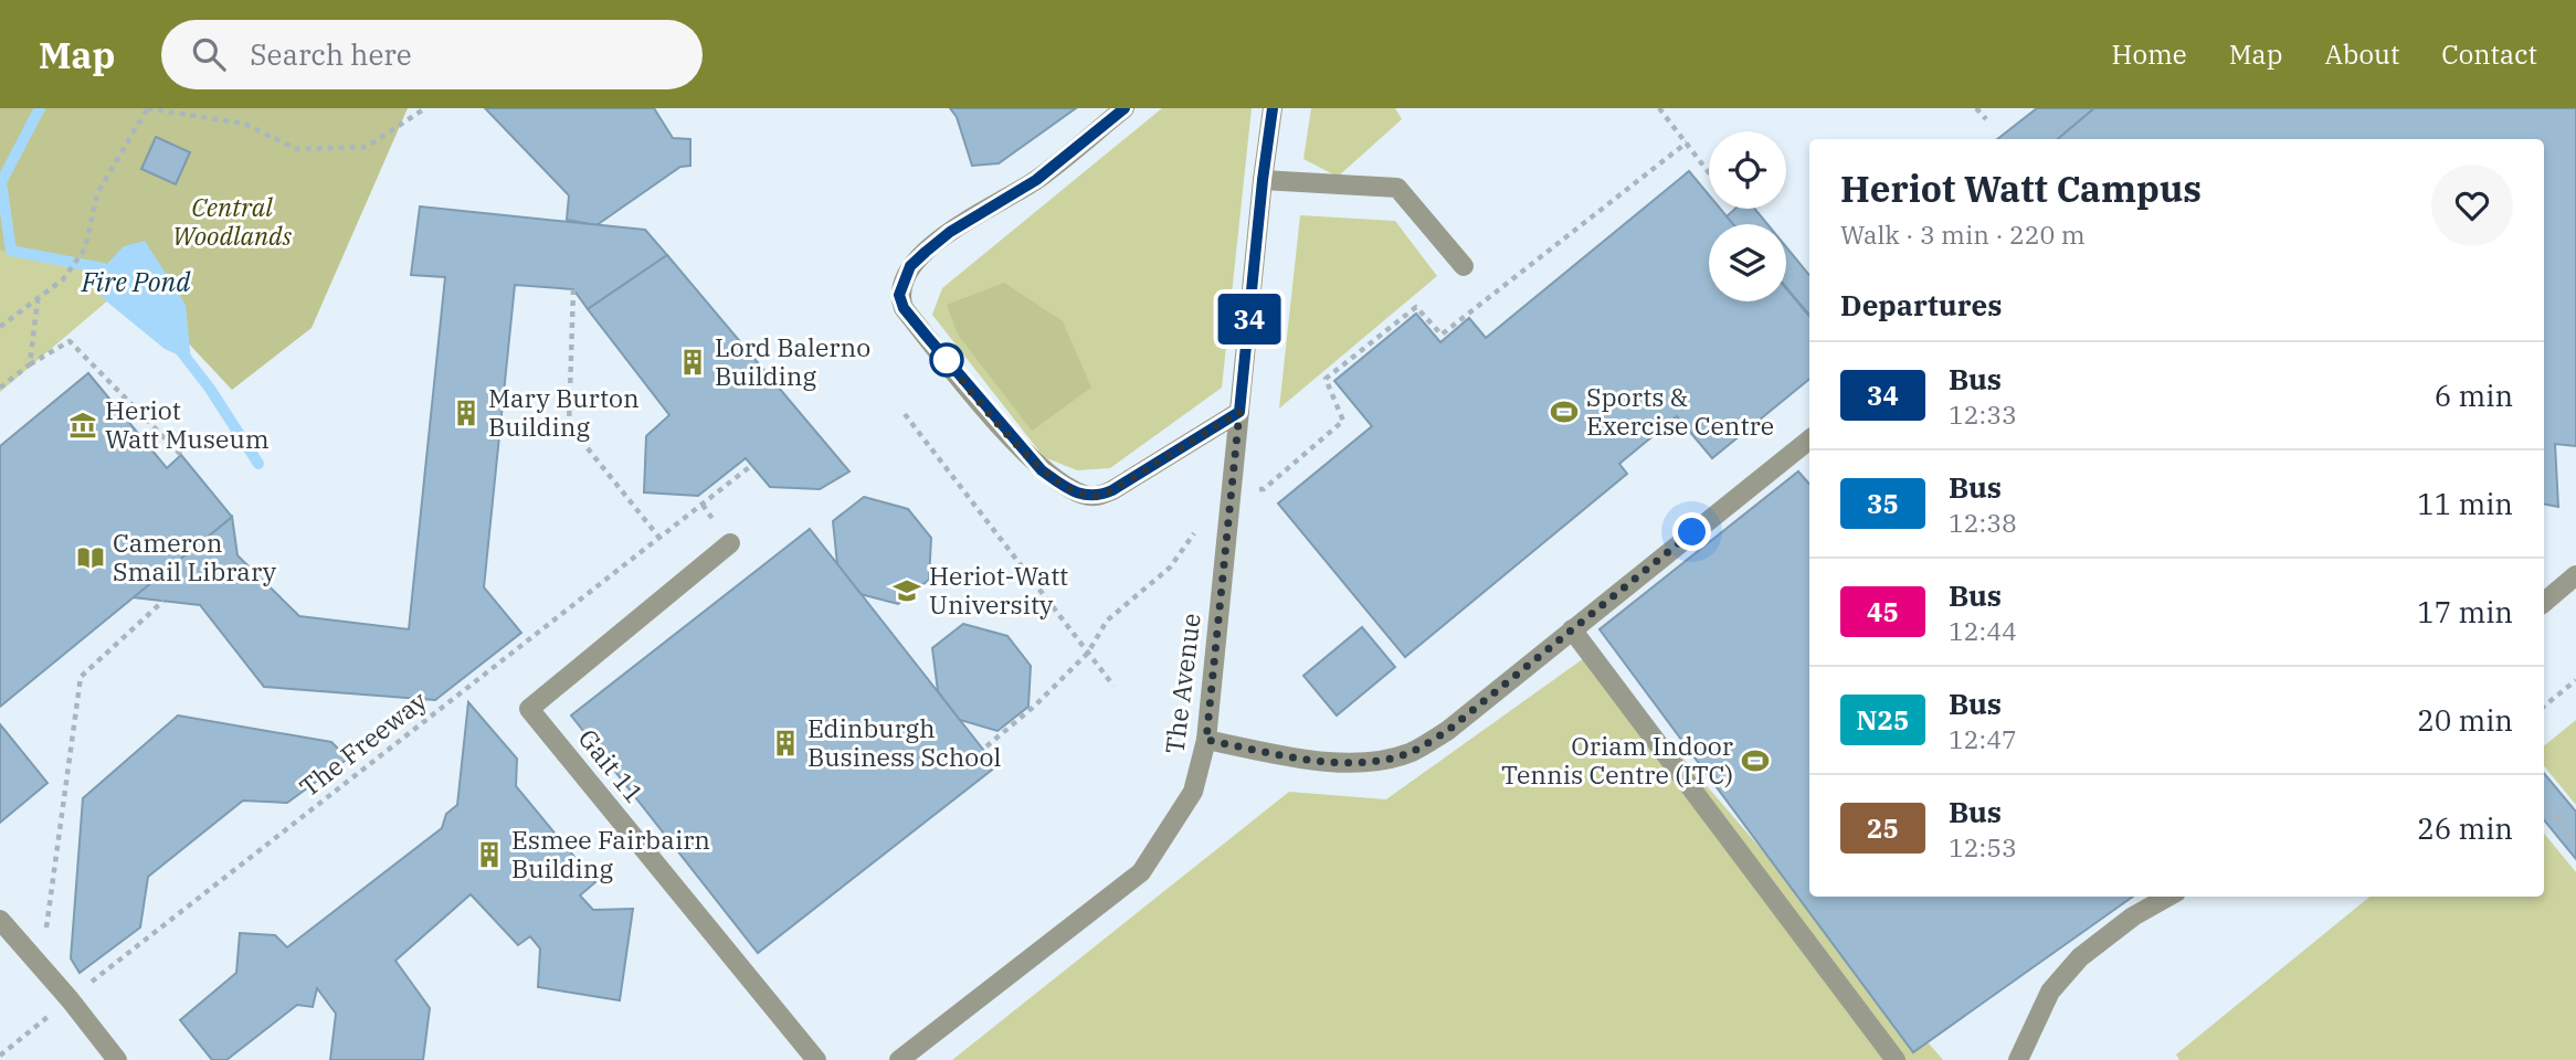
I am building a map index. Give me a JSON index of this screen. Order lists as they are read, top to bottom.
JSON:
{
  "streets": {
    "street": ["The Avenue", "Gait 11"],
    "path": ["The Freeway"]
  },
  "water": ["Fire Pond"],
  "parks": ["Central Woodlands"],
  "places": {
    "building": [
      "Lord Balerno Building",
      "Mary Burton Building",
      "Edinburgh Business School",
      "Esmee Fairbairn Building"
    ],
    "sports": ["Sports & Exercise Centre", "Oriam Indoor Tennis Centre (ITC)"],
    "museum": ["Heriot Watt Museum"],
    "library": ["Cameron Smail Library"],
    "school or university": ["Heriot-Watt University"]
  },
  "lines": ["bus line 34"],
  "page": {
    "header": "Map",
    "search": "Search here",
    "nav": [
      "Home",
      "Map",
      "About",
      "Contact"
    ],
    "on_map": "34",
    "heading": [
      ["Heriot Watt Campus", "Walk · 3 min · 220 m"],
      "Departures"
    ],
    "list": [
      {
        "mark": "34",
        "name": "Bus",
        "note": "12:33",
        "value": "6 min"
      },
      {
        "mark": "35",
        "name": "Bus",
        "note": "12:38",
        "value": "11 min"
      },
      {
        "mark": "45",
        "name": "Bus",
        "note": "12:44",
        "value": "17 min"
      },
      {
        "mark": "N25",
        "name": "Bus",
        "note": "12:47",
        "value": "20 min"
      },
      {
        "mark": "25",
        "name": "Bus",
        "note": "12:53",
        "value": "26 min"
      }
    ]
  }
}
